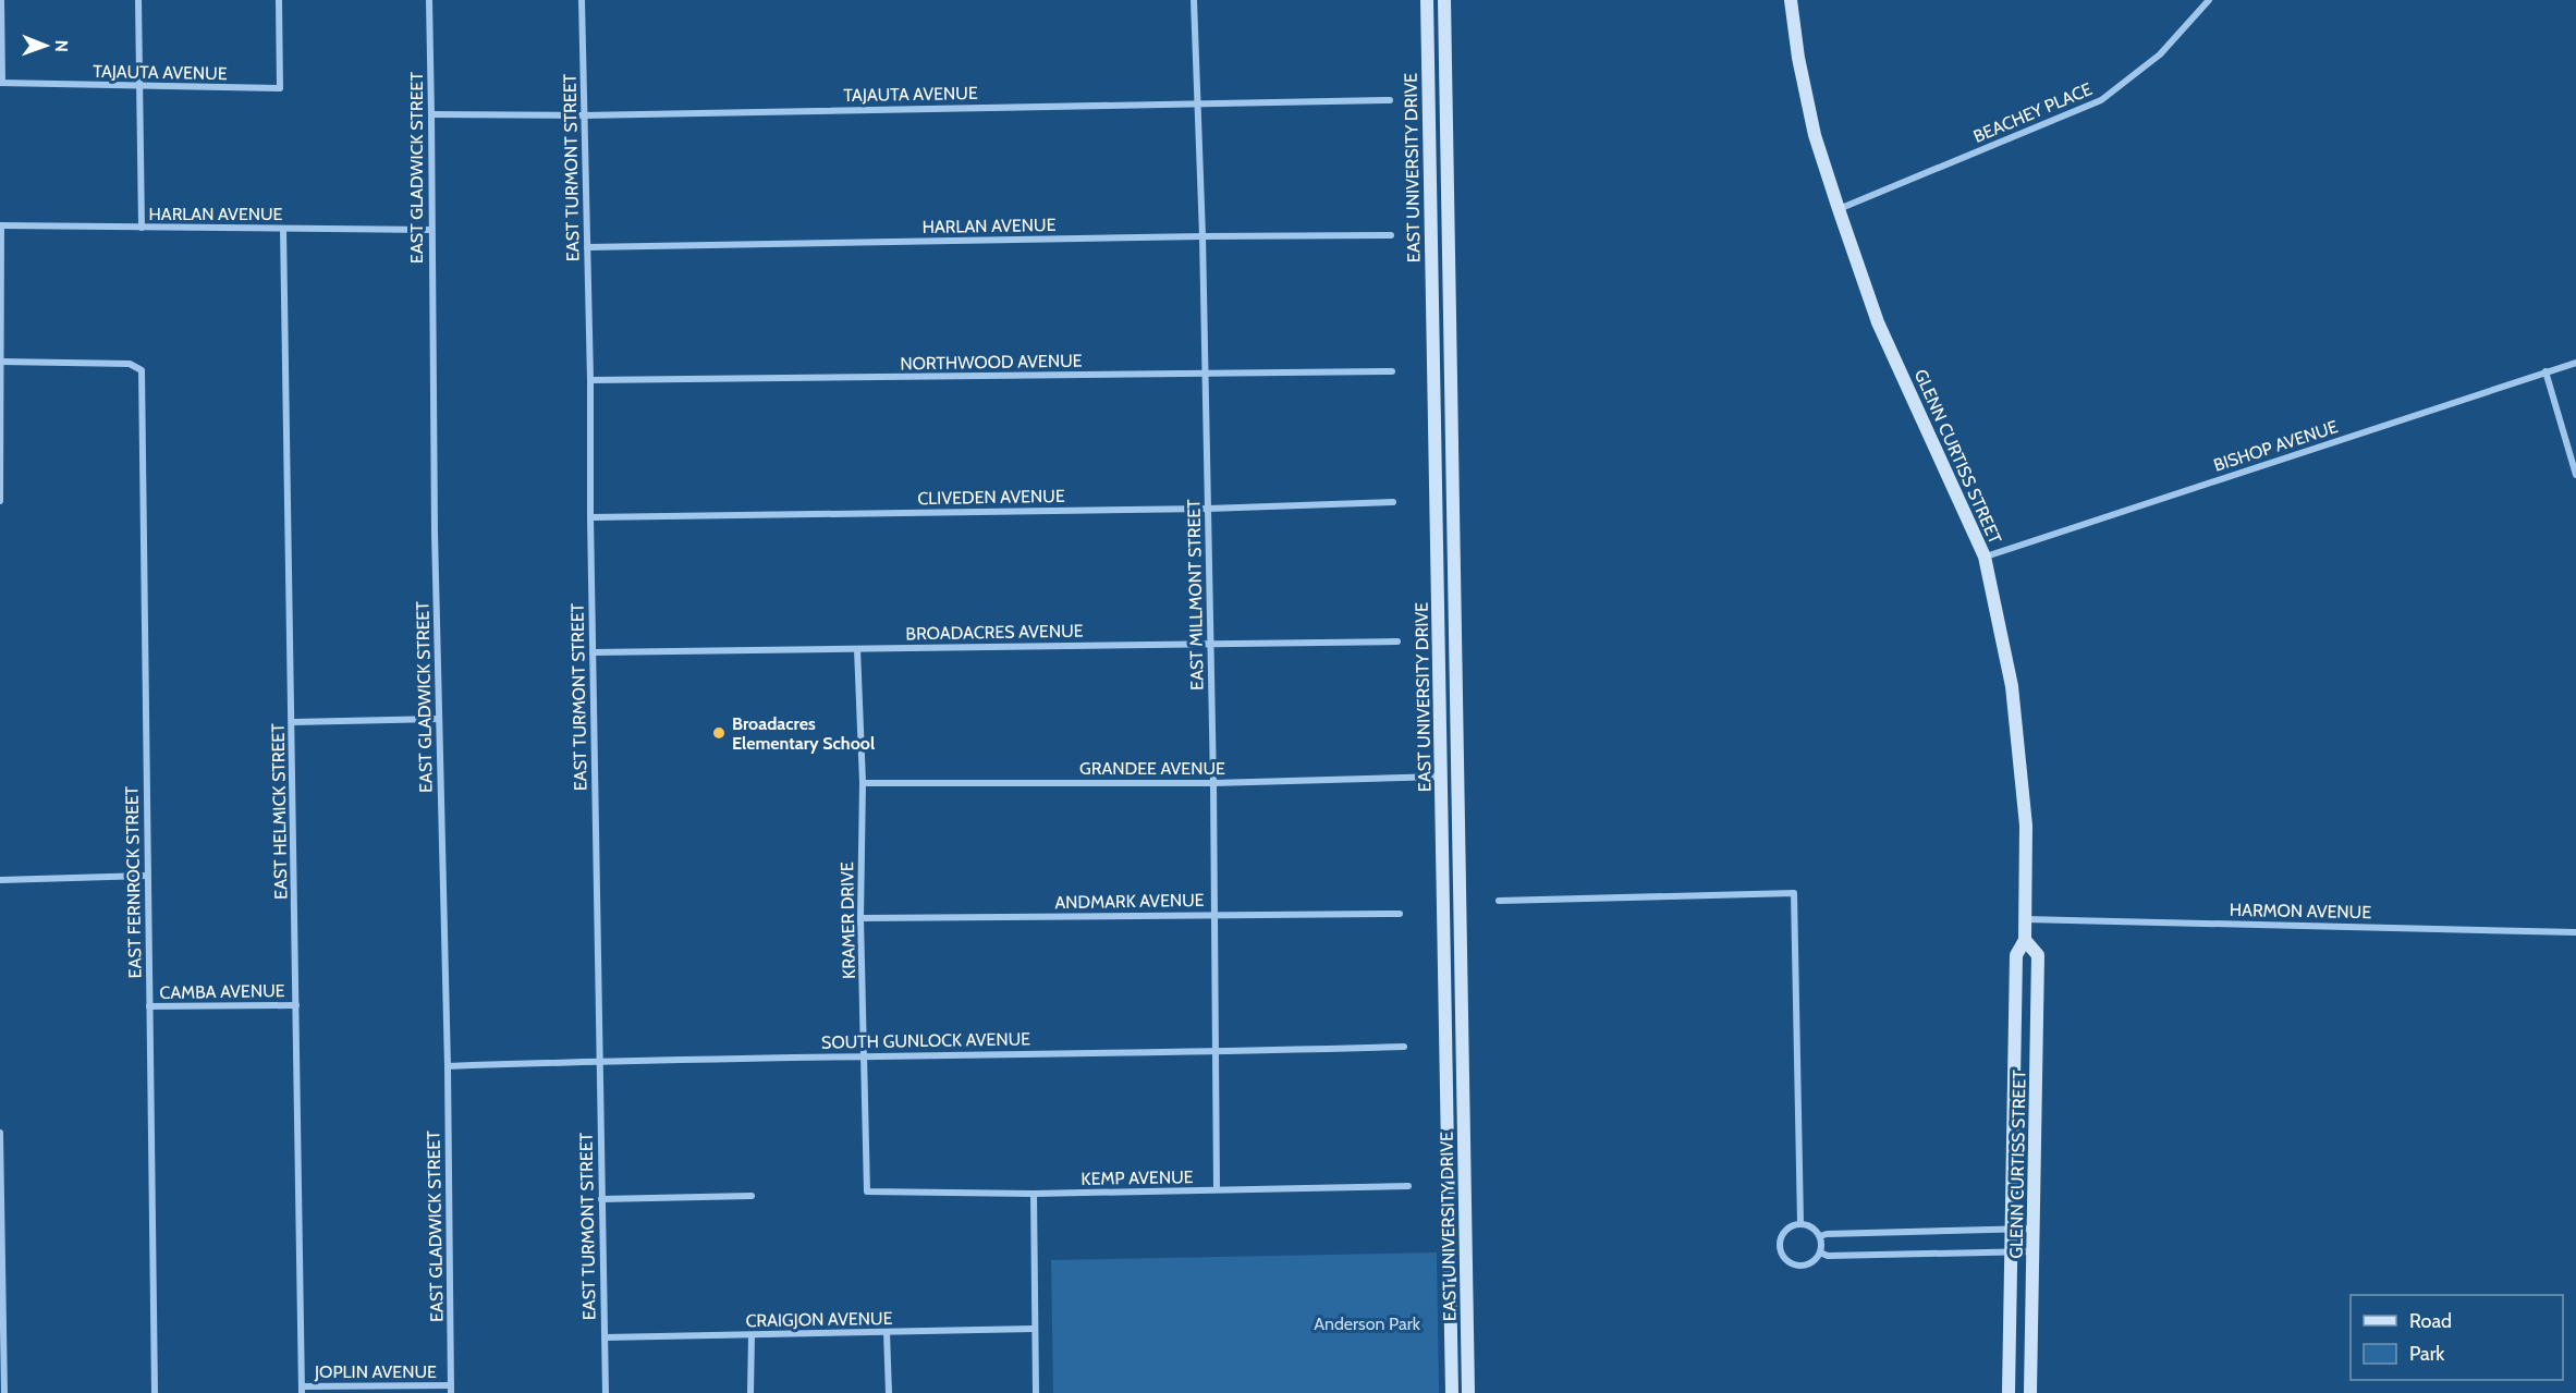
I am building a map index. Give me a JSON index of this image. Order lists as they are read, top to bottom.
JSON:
{
  "streets": {
    "street": [
      "TAJAUTA AVENUE",
      "BEACHEY PLACE",
      "EAST GLADWICK STREET",
      "EAST TURMONT STREET",
      "EAST UNIVERSITY DRIVE",
      "HARLAN AVENUE",
      "NORTHWOOD AVENUE",
      "BISHOP AVENUE",
      "GLENN CURTISS STREET",
      "CLIVEDEN AVENUE",
      "EAST MILLMONT STREET",
      "BROADACRES AVENUE",
      "GRANDEE AVENUE",
      "EAST HELMICK STREET",
      "EAST FERNROCK STREET",
      "ANDMARK AVENUE",
      "HARMON AVENUE",
      "KRAMER DRIVE",
      "CAMBA AVENUE",
      "SOUTH GUNLOCK AVENUE",
      "KEMP AVENUE",
      "CRAIGJON AVENUE",
      "JOPLIN AVENUE"
    ]
  },
  "crossings": [
    ["TAJAUTA AVENUE", "EAST GLADWICK STREET"],
    ["TAJAUTA AVENUE", "EAST TURMONT STREET"],
    ["TAJAUTA AVENUE", "EAST MILLMONT STREET"],
    ["BEACHEY PLACE", "GLENN CURTISS STREET"],
    ["EAST GLADWICK STREET", "HARLAN AVENUE"],
    ["EAST GLADWICK STREET", "SOUTH GUNLOCK AVENUE"],
    ["EAST GLADWICK STREET", "JOPLIN AVENUE"],
    ["EAST TURMONT STREET", "HARLAN AVENUE"],
    ["EAST TURMONT STREET", "NORTHWOOD AVENUE"],
    ["EAST TURMONT STREET", "CLIVEDEN AVENUE"],
    ["EAST TURMONT STREET", "BROADACRES AVENUE"],
    ["EAST TURMONT STREET", "SOUTH GUNLOCK AVENUE"],
    ["EAST TURMONT STREET", "CRAIGJON AVENUE"],
    ["EAST UNIVERSITY DRIVE", "GRANDEE AVENUE"],
    ["HARLAN AVENUE", "EAST MILLMONT STREET"],
    ["HARLAN AVENUE", "EAST HELMICK STREET"],
    ["NORTHWOOD AVENUE", "EAST MILLMONT STREET"],
    ["BISHOP AVENUE", "GLENN CURTISS STREET"],
    ["GLENN CURTISS STREET", "HARMON AVENUE"],
    ["CLIVEDEN AVENUE", "EAST MILLMONT STREET"],
    ["EAST MILLMONT STREET", "BROADACRES AVENUE"],
    ["EAST MILLMONT STREET", "GRANDEE AVENUE"],
    ["EAST MILLMONT STREET", "ANDMARK AVENUE"],
    ["EAST MILLMONT STREET", "SOUTH GUNLOCK AVENUE"],
    ["EAST MILLMONT STREET", "KEMP AVENUE"],
    ["BROADACRES AVENUE", "KRAMER DRIVE"],
    ["GRANDEE AVENUE", "KRAMER DRIVE"],
    ["EAST HELMICK STREET", "CAMBA AVENUE"],
    ["EAST HELMICK STREET", "JOPLIN AVENUE"],
    ["EAST FERNROCK STREET", "CAMBA AVENUE"],
    ["ANDMARK AVENUE", "KRAMER DRIVE"],
    ["KRAMER DRIVE", "SOUTH GUNLOCK AVENUE"],
    ["KRAMER DRIVE", "KEMP AVENUE"]
  ],
  "parks": ["Anderson Park"],
  "places": ["Broadacres Elementary School"],
  "legend": ["Road", "Park"],
  "north": "right"
}
